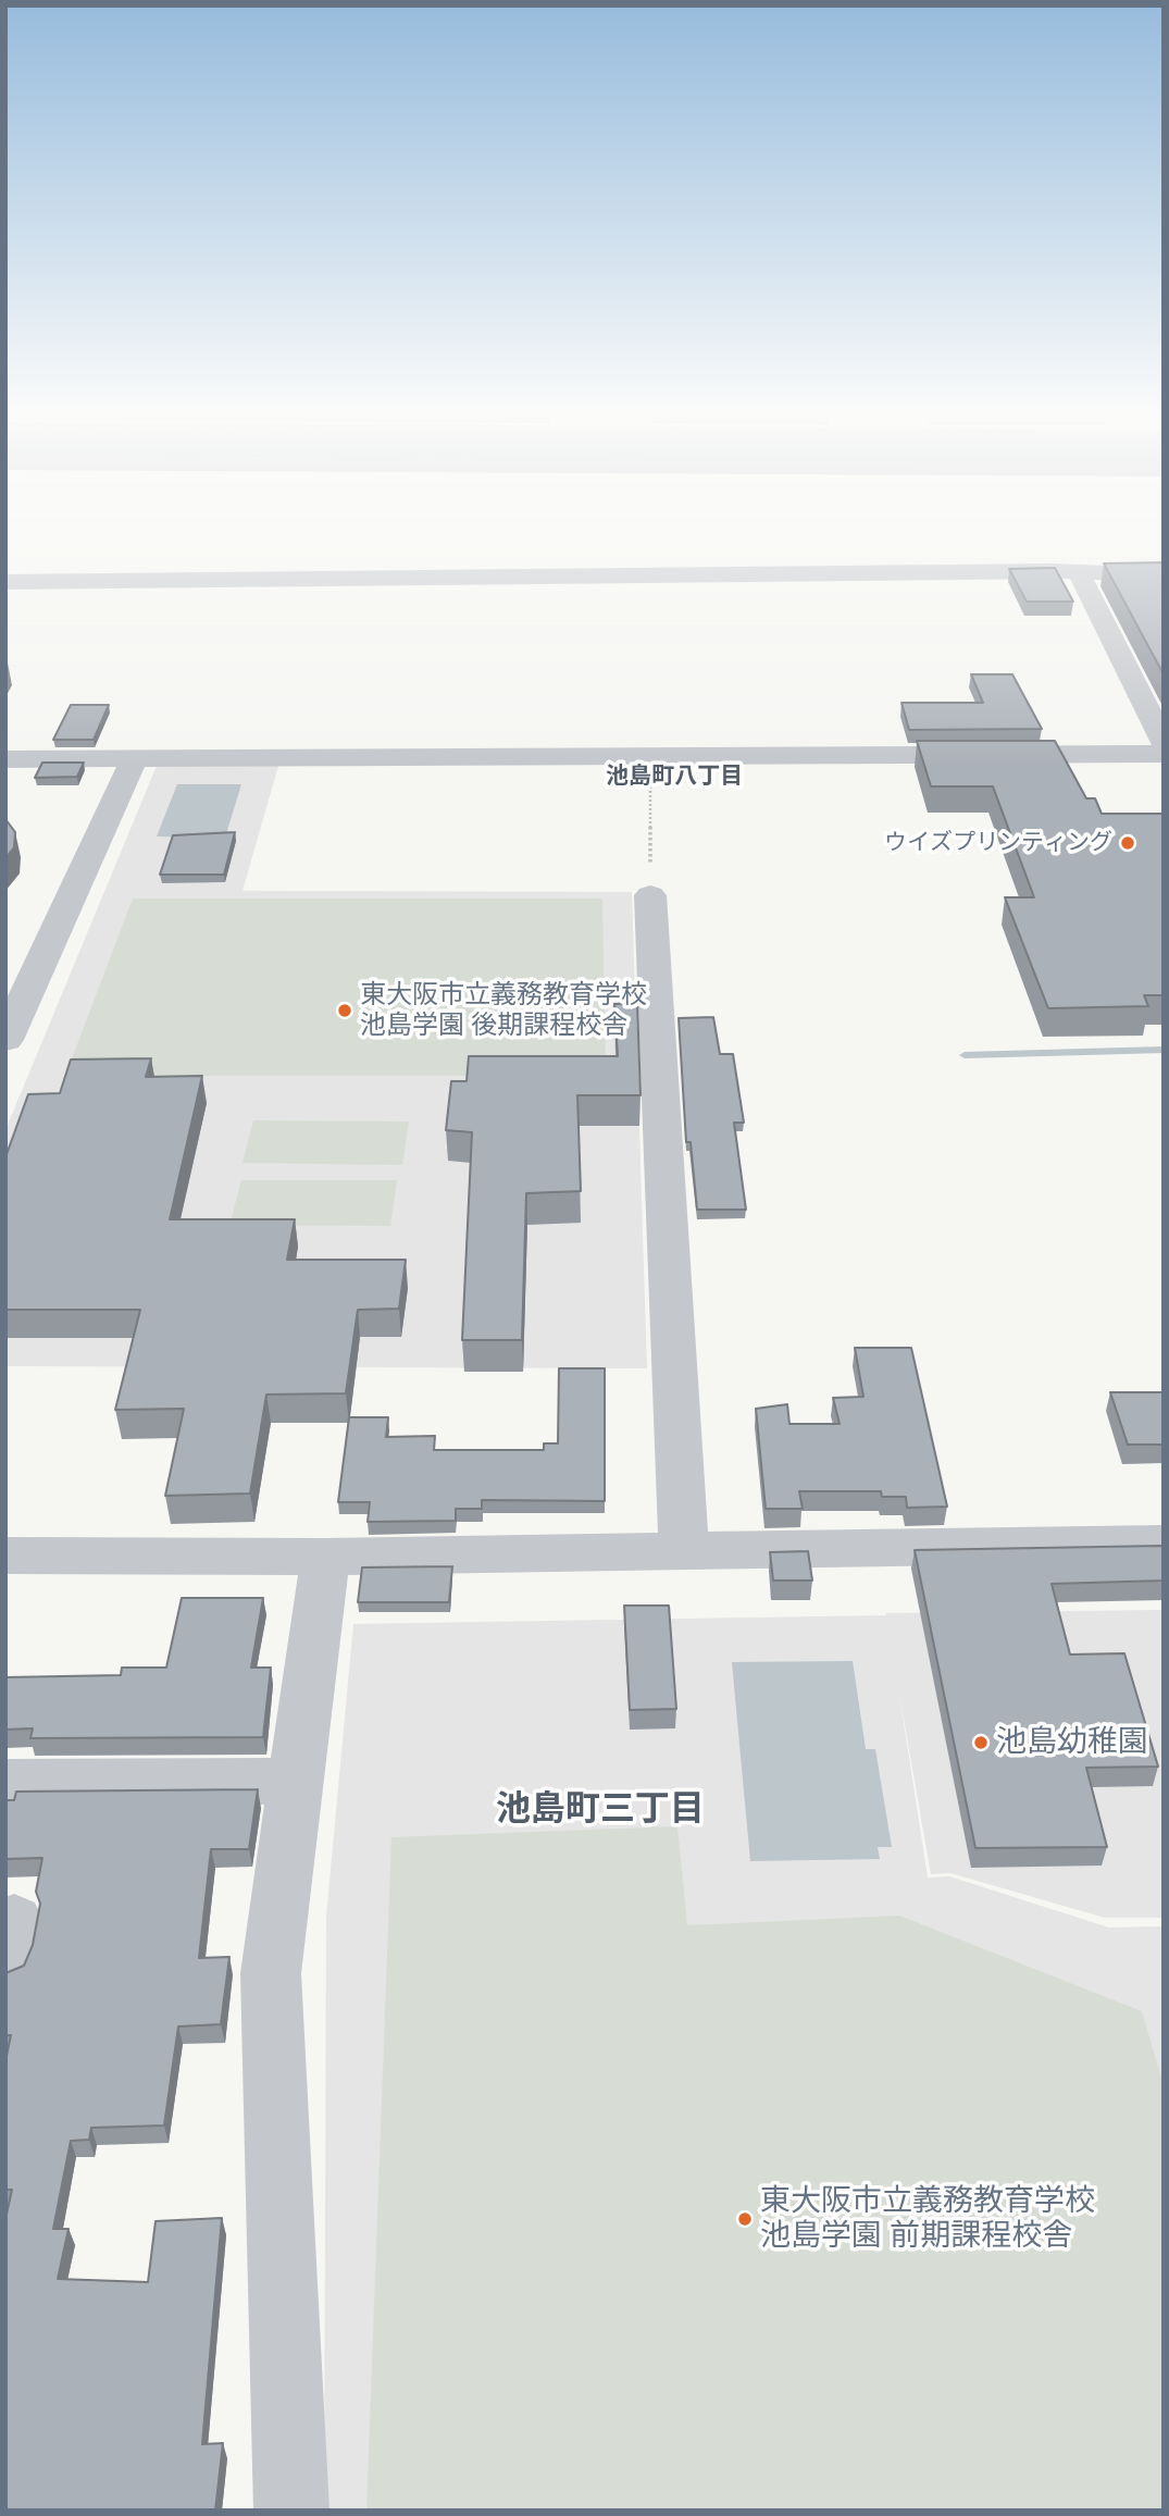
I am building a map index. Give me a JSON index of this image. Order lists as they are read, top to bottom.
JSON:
{
  "districts": ["池島町八丁目", "池島町三丁目"],
  "places": [
    "ウイズプリンティング",
    "東大阪市立義務教育学校 池島学園 後期課程校舎",
    "池島幼稚園",
    "東大阪市立義務教育学校 池島学園 前期課程校舎"
  ]
}
